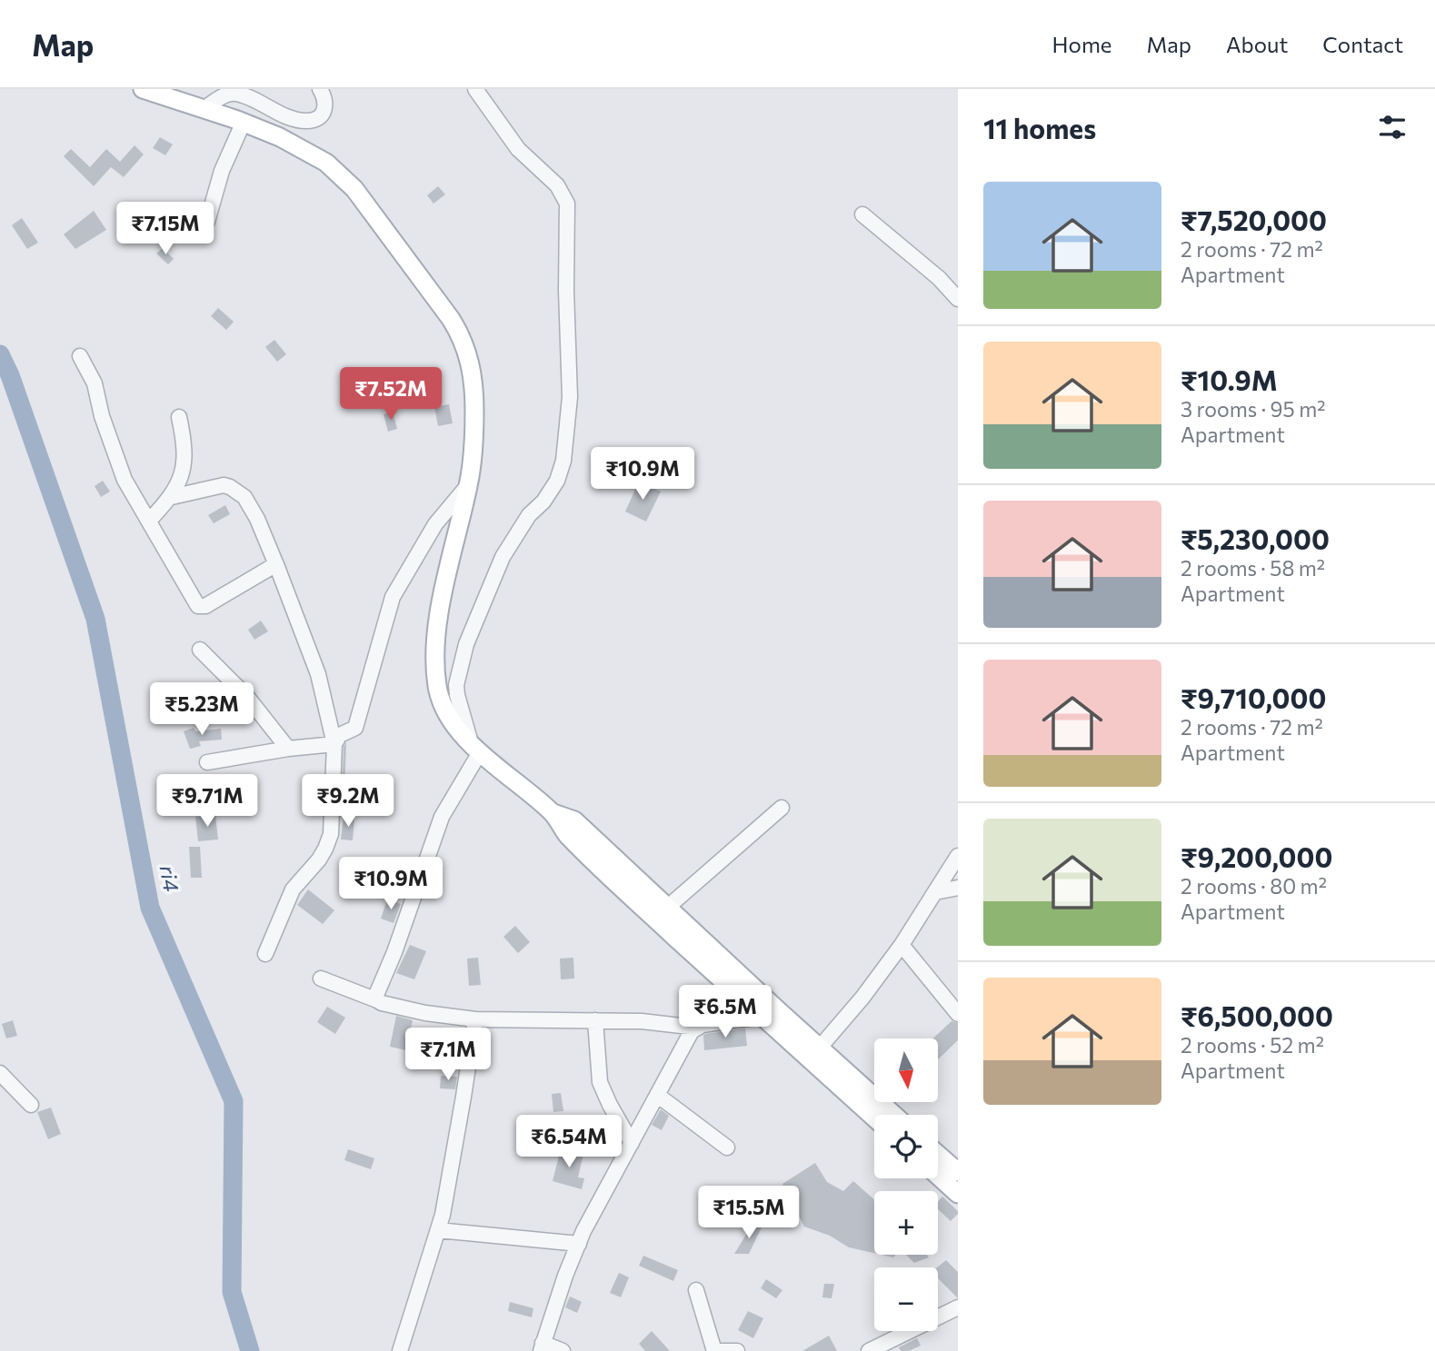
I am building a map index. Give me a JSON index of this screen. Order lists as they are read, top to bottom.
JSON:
{
  "water": ["ri4"],
  "north": "bottom",
  "page": {
    "header": "Map",
    "nav": [
      "Home",
      "Map",
      "About",
      "Contact"
    ],
    "heading": "11 homes",
    "list": [
      {
        "name": "₹7,520,000",
        "note": "2 rooms · 72 m² · Apartment"
      },
      {
        "name": "₹10.9M",
        "note": "3 rooms · 95 m² · Apartment"
      },
      {
        "name": "₹5,230,000",
        "note": "2 rooms · 58 m² · Apartment"
      },
      {
        "name": "₹9,710,000",
        "note": "2 rooms · 72 m² · Apartment"
      },
      {
        "name": "₹9,200,000",
        "note": "2 rooms · 80 m² · Apartment"
      },
      {
        "name": "₹6,500,000",
        "note": "2 rooms · 52 m² · Apartment"
      }
    ],
    "price": [
      "₹7.15M",
      "₹7.52M",
      "₹10.9M",
      "₹5.23M",
      "₹9.71M",
      "₹9.2M",
      "₹10.9M",
      "₹6.5M",
      "₹7.1M",
      "₹6.54M",
      "₹15.5M"
    ],
    "map_buttons": ["+", "−"]
  }
}
